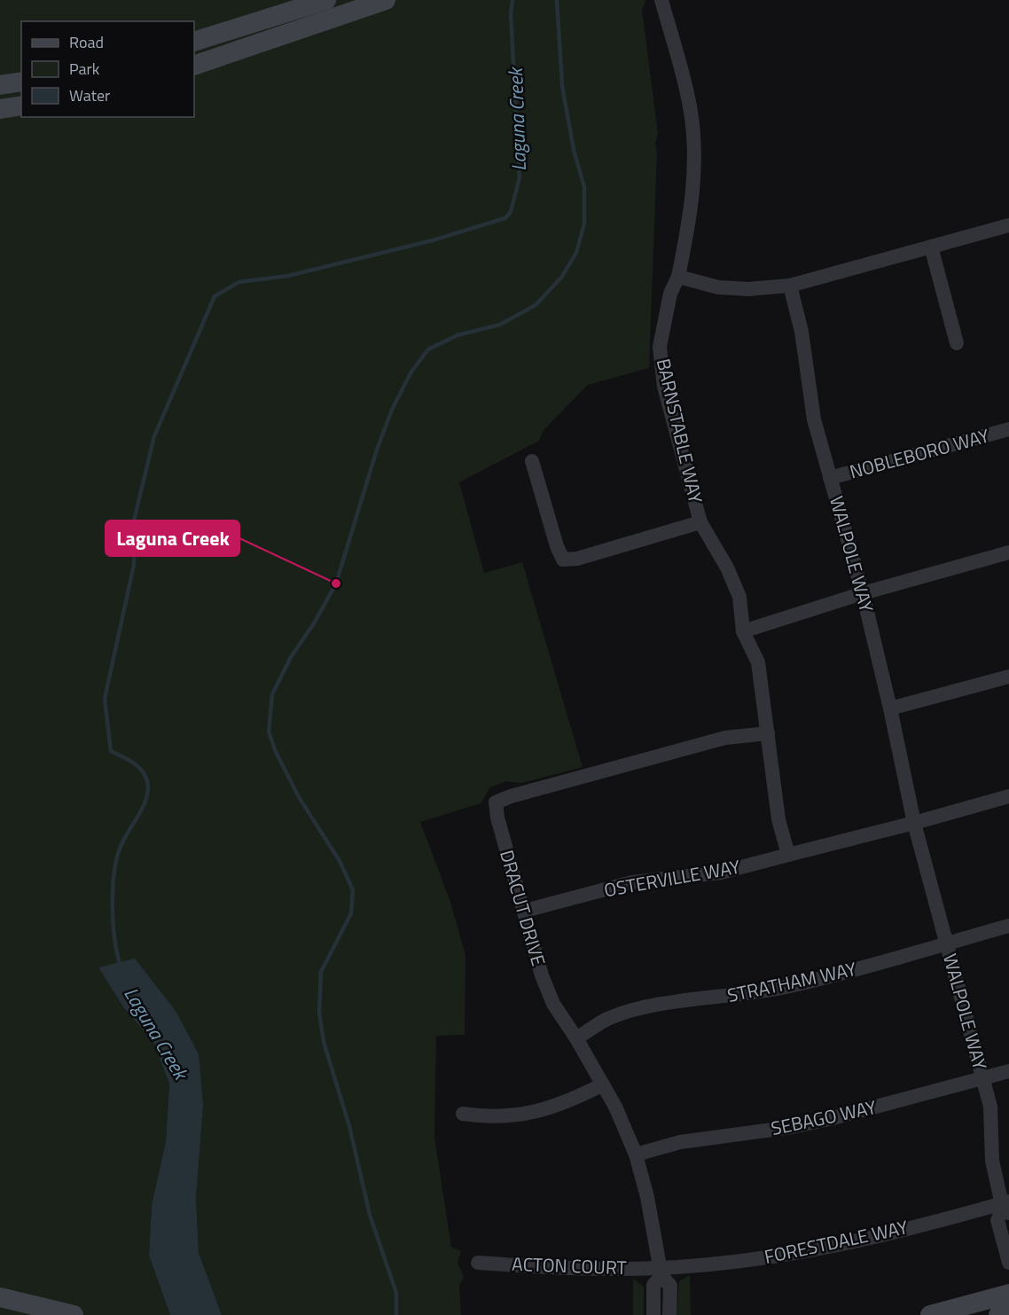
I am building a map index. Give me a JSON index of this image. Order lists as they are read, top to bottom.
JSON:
{
  "streets": {
    "street": [
      "BARNSTABLE WAY",
      "NOBLEBORO WAY",
      "WALPOLE WAY",
      "OSTERVILLE WAY",
      "DRACUT DRIVE",
      "STRATHAM WAY",
      "SEBAGO WAY",
      "FORESTDALE WAY",
      "ACTON COURT"
    ]
  },
  "crossings": [
    ["NOBLEBORO WAY", "WALPOLE WAY"],
    ["WALPOLE WAY", "STRATHAM WAY"],
    ["WALPOLE WAY", "SEBAGO WAY"],
    ["WALPOLE WAY", "FORESTDALE WAY"],
    ["OSTERVILLE WAY", "DRACUT DRIVE"],
    ["DRACUT DRIVE", "STRATHAM WAY"],
    ["DRACUT DRIVE", "SEBAGO WAY"],
    ["DRACUT DRIVE", "FORESTDALE WAY"],
    ["DRACUT DRIVE", "ACTON COURT"],
    ["FORESTDALE WAY", "ACTON COURT"]
  ],
  "water": ["Laguna Creek"],
  "places": ["Laguna Creek"],
  "legend": ["Road", "Park", "Water"]
}
